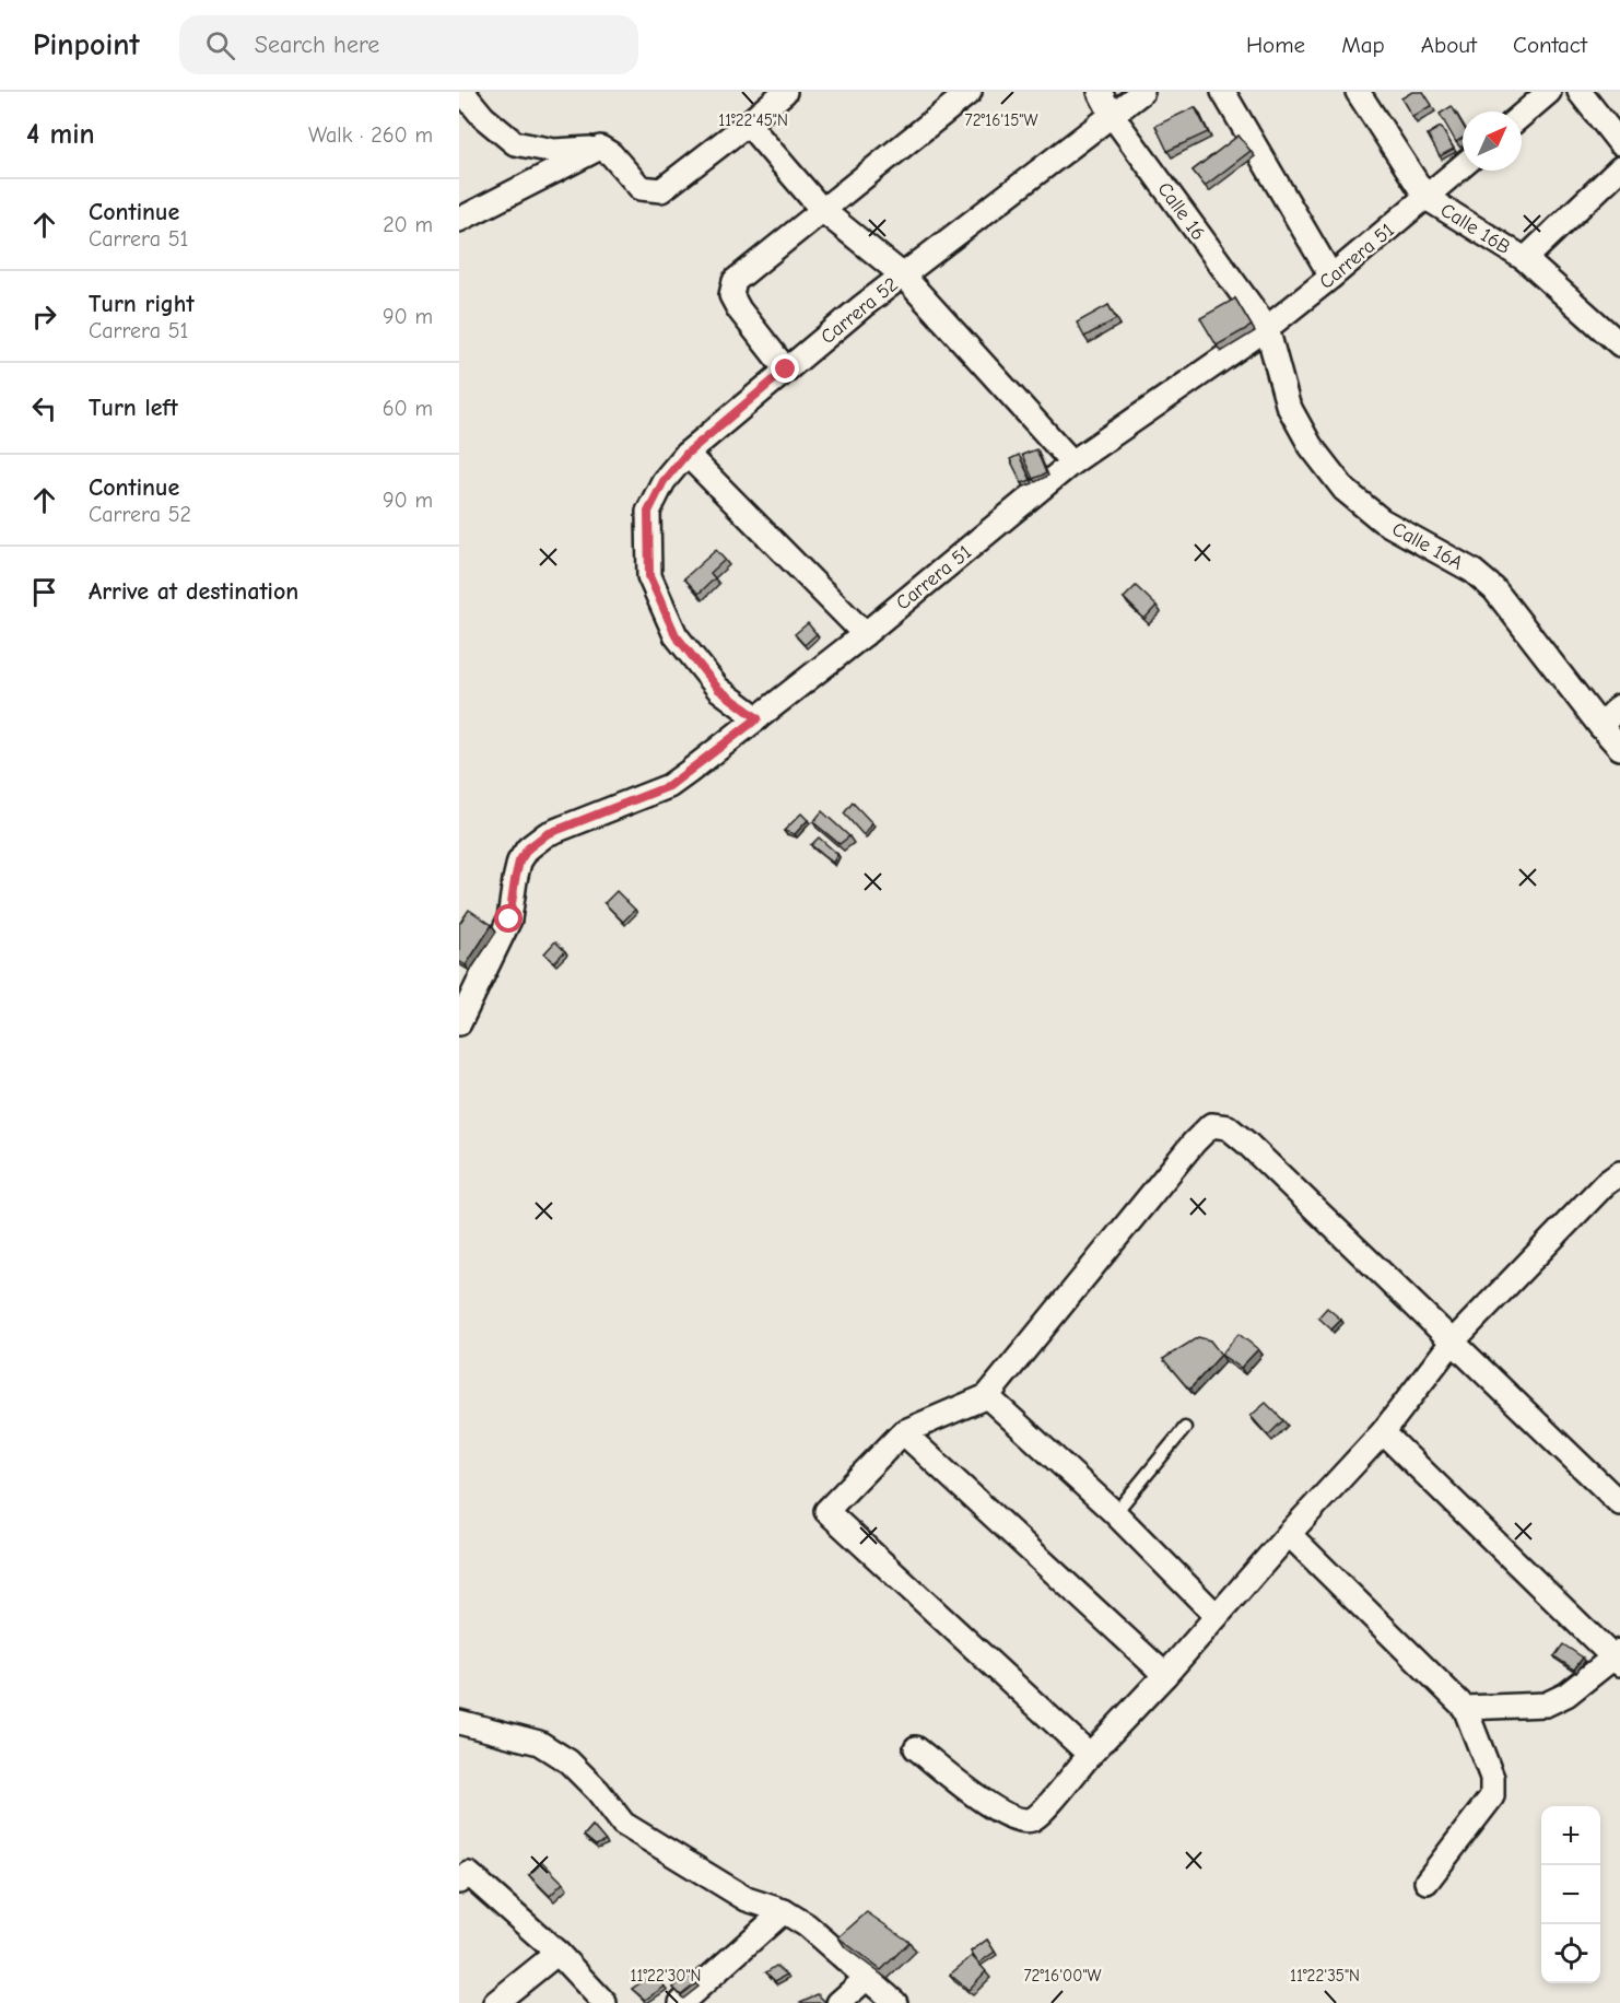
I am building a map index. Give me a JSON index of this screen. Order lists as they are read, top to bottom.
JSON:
{
  "streets": {
    "street": [
      "Calle 16",
      "Calle 16B",
      "Carrera 51",
      "Carrera 52",
      "Calle 16A"
    ]
  },
  "crossings": [
    ["Calle 16", "Carrera 51"],
    ["Calle 16", "Carrera 52"],
    ["Calle 16", "Calle 16A"],
    ["Calle 16B", "Carrera 51"],
    ["Carrera 51", "Carrera 52"],
    ["Carrera 51", "Calle 16A"]
  ],
  "north": "top right",
  "page": {
    "header": "Pinpoint",
    "search": "Search here",
    "nav": [
      "Home",
      "Map",
      "About",
      "Contact"
    ],
    "heading": ["4 min", "Walk · 260 m"],
    "list": [
      ["Continue", "Carrera 51", "20 m"],
      ["Turn right", "Carrera 51", "90 m"],
      ["Turn left", "60 m"],
      ["Continue", "Carrera 52", "90 m"],
      "Arrive at destination"
    ],
    "map_buttons": ["+", "−"]
  },
  "coordinates": [
    "11°22'45\"N",
    "72°16'15\"W",
    "11°22'30\"N",
    "72°16'00\"W",
    "11°22'35\"N"
  ]
}
